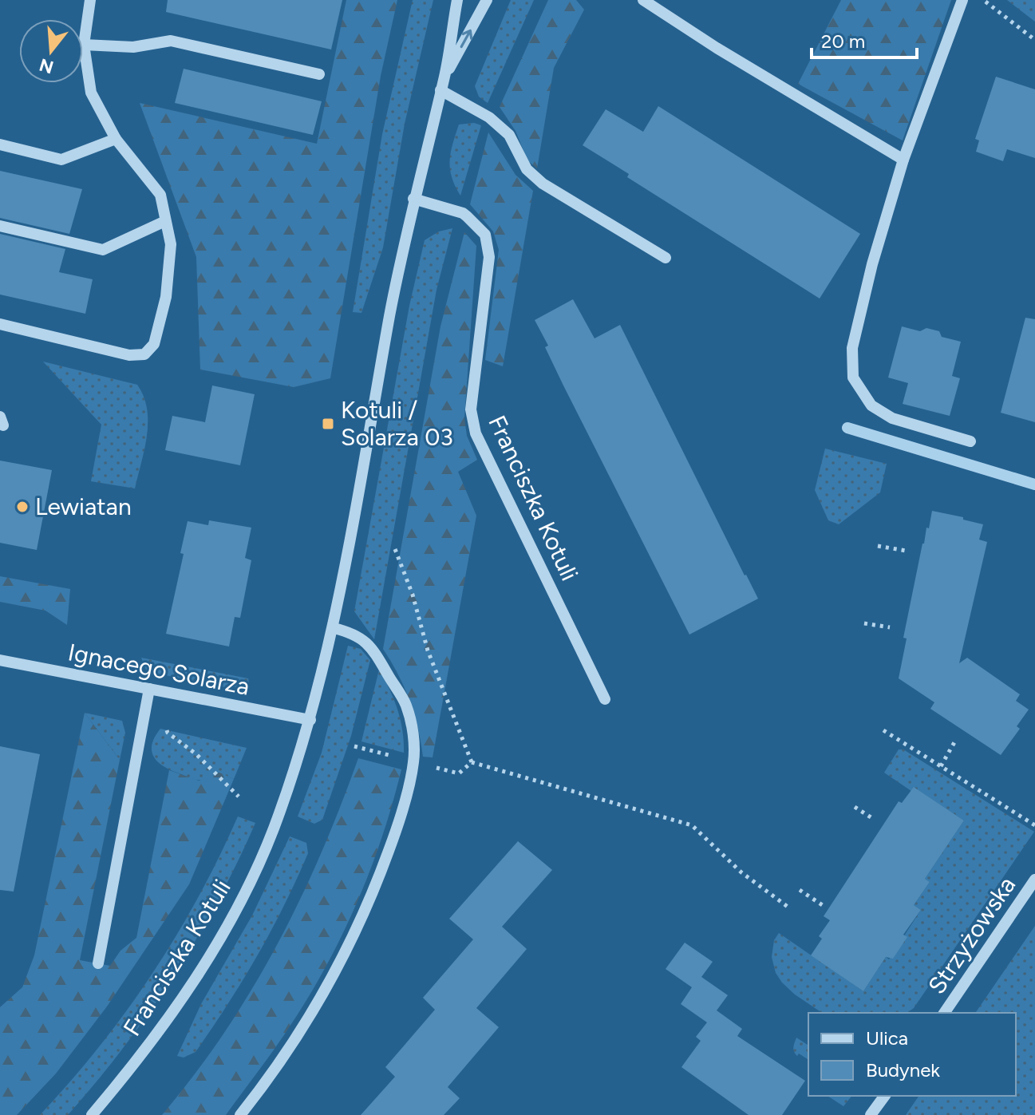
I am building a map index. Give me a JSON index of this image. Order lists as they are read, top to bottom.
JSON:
{
  "streets": {
    "street": ["Franciszka Kotuli", "Ignacego Solarza", "Strzyżowska"]
  },
  "crossings": [
    ["Franciszka Kotuli", "Ignacego Solarza"]
  ],
  "places": {
    "transit": ["Kotuli / Solarza 03"],
    "other": ["Lewiatan"]
  },
  "legend": ["Ulica", "Budynek"],
  "scale_bar": "20 m",
  "north": "bottom"
}
